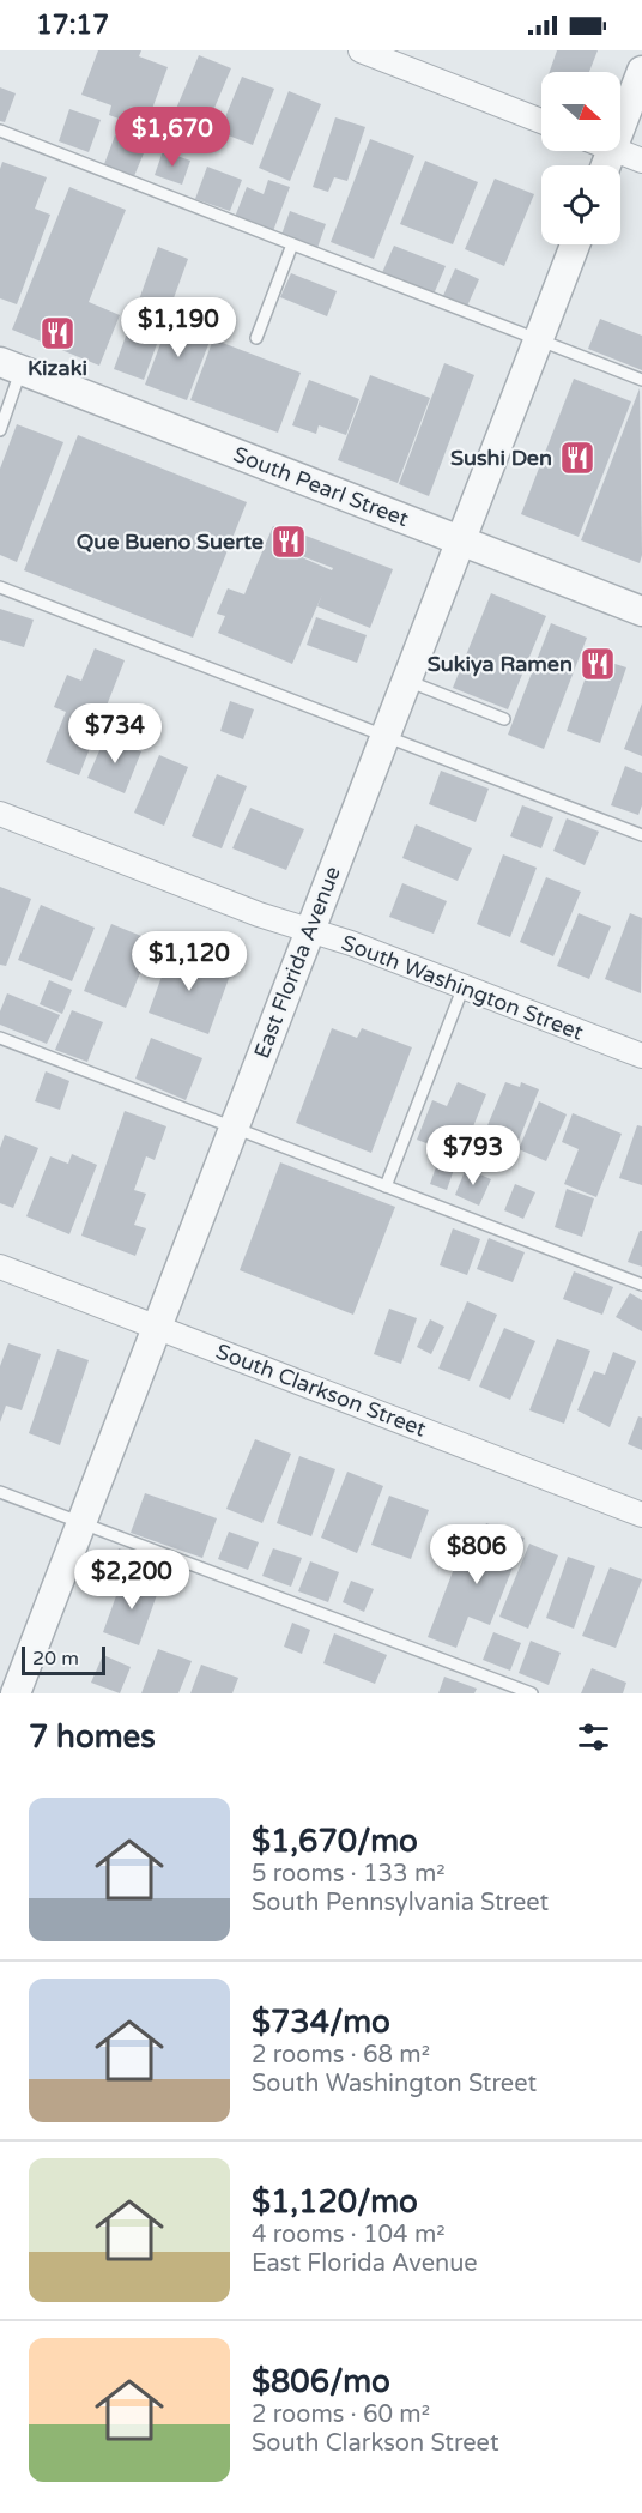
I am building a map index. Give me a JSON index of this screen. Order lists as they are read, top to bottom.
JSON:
{
  "streets": {
    "street": [
      "South Pearl Street",
      "East Florida Avenue",
      "South Washington Street",
      "South Clarkson Street"
    ]
  },
  "crossings": [
    ["South Pearl Street", "East Florida Avenue"],
    ["East Florida Avenue", "South Washington Street"],
    ["East Florida Avenue", "South Clarkson Street"]
  ],
  "places": {
    "restaurant": [
      "Kizaki",
      "Sushi Den",
      "Que Bueno Suerte",
      "Sukiya Ramen"
    ]
  },
  "scale_bar": "20 m",
  "north": "right",
  "page": {
    "status": "17:17",
    "price": [
      "$1,670",
      "$1,190",
      "$734",
      "$1,120",
      "$793",
      "$806",
      "$2,200"
    ],
    "scale": "20 m",
    "heading": "7 homes",
    "list": [
      {
        "name": "$1,670/mo",
        "note": "5 rooms · 133 m² · South Pennsylvania Street"
      },
      {
        "name": "$734/mo",
        "note": "2 rooms · 68 m² · South Washington Street"
      },
      {
        "name": "$1,120/mo",
        "note": "4 rooms · 104 m² · East Florida Avenue"
      },
      {
        "name": "$806/mo",
        "note": "2 rooms · 60 m² · South Clarkson Street"
      }
    ]
  }
}
